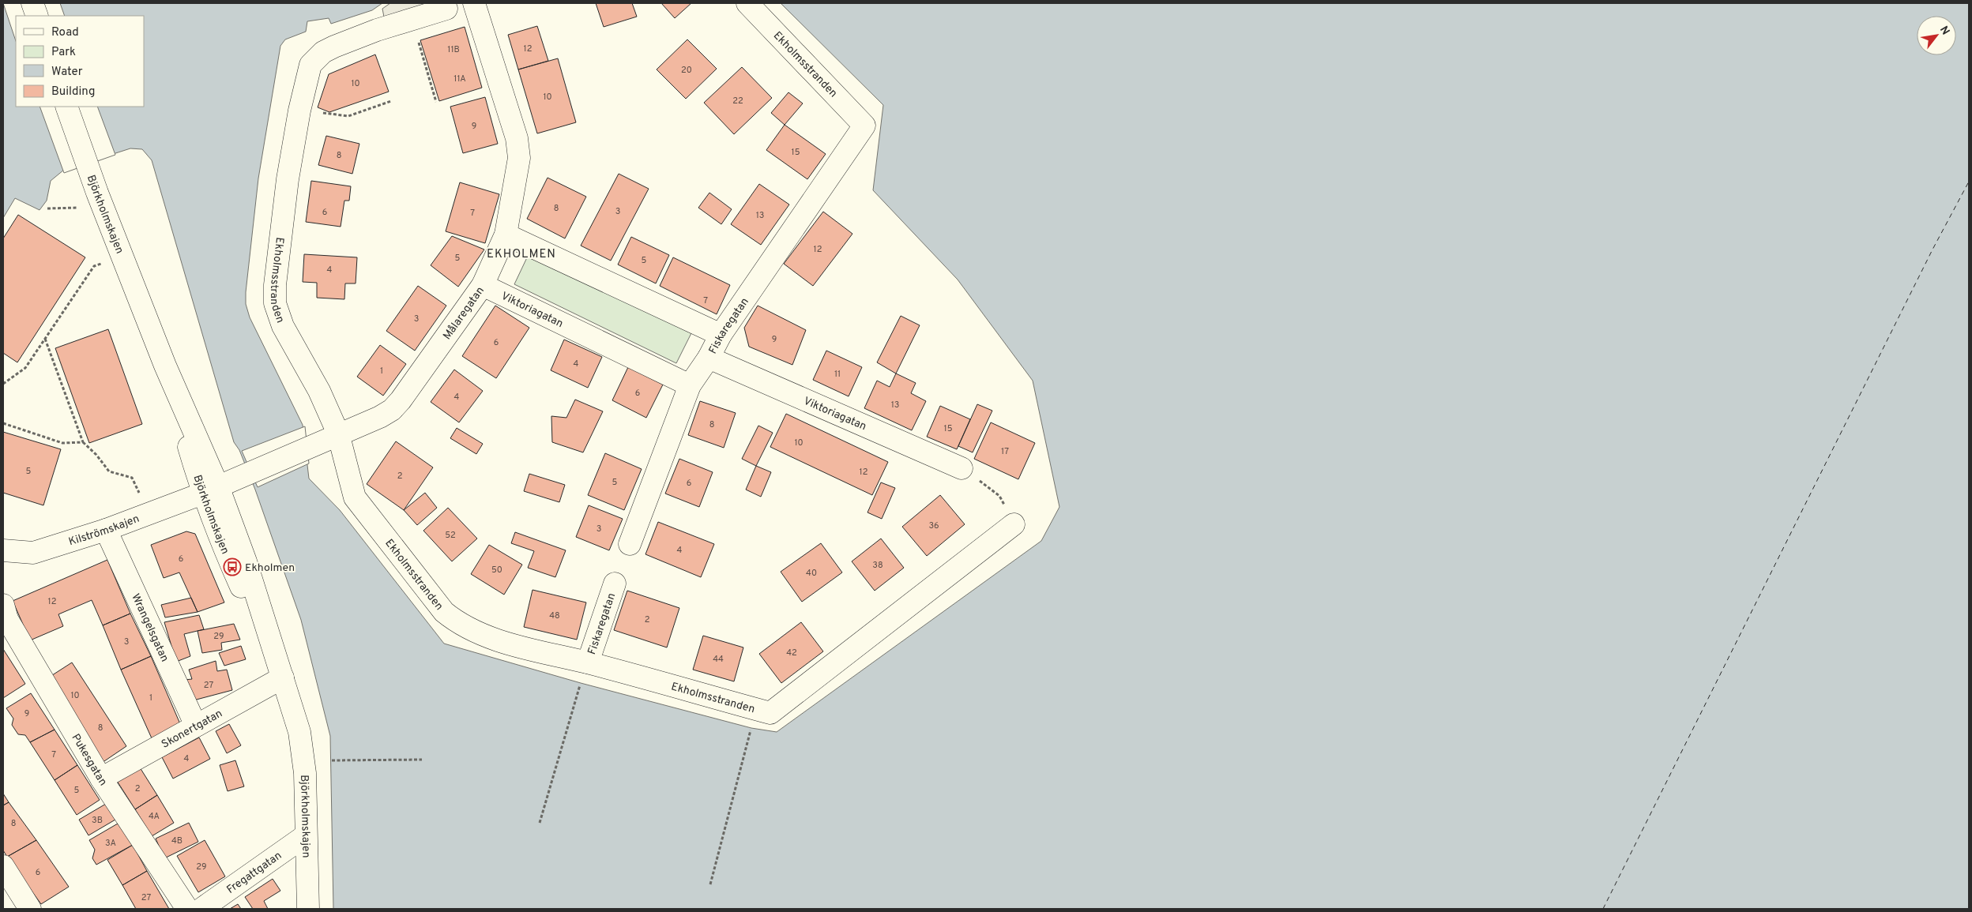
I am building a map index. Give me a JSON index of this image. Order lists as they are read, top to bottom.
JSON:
{
  "streets": {
    "street": [
      "Ekholmsstranden",
      "Björkholmskajen",
      "Viktoriagatan",
      "Målaregatan",
      "Fiskaregatan",
      "Kilströmskajen",
      "Wrangelsgatan",
      "Skonertgatan",
      "Pukesgatan",
      "Fregattgatan"
    ]
  },
  "crossings": [
    ["Ekholmsstranden", "Målaregatan"],
    ["Ekholmsstranden", "Fiskaregatan"],
    ["Björkholmskajen", "Målaregatan"],
    ["Björkholmskajen", "Kilströmskajen"],
    ["Björkholmskajen", "Skonertgatan"],
    ["Björkholmskajen", "Fregattgatan"],
    ["Viktoriagatan", "Målaregatan"],
    ["Viktoriagatan", "Fiskaregatan"],
    ["Målaregatan", "Kilströmskajen"],
    ["Kilströmskajen", "Wrangelsgatan"],
    ["Wrangelsgatan", "Skonertgatan"],
    ["Skonertgatan", "Pukesgatan"]
  ],
  "districts": ["EKHOLMEN"],
  "places": {
    "bus stop": ["Ekholmen"]
  },
  "house_numbers": [
    "12",
    "11B",
    "20",
    "11A",
    "10",
    "10",
    "22",
    "9",
    "15",
    "8",
    "8",
    "3",
    "6",
    "7",
    "13",
    "12",
    "5",
    "5",
    "4",
    "7",
    "3",
    "9",
    "6",
    "4",
    "1",
    "11",
    "6",
    "4",
    "13",
    "8",
    "15",
    "10",
    "17",
    "5",
    "12",
    "2",
    "5",
    "6",
    "36",
    "3",
    "52",
    "4",
    "6",
    "38",
    "50",
    "40",
    "12",
    "48",
    "2",
    "29",
    "3",
    "42",
    "44",
    "27",
    "10",
    "1",
    "9",
    "8",
    "7",
    "4",
    "2",
    "5",
    "4A",
    "3B",
    "8",
    "4B",
    "3A",
    "29",
    "6",
    "27"
  ],
  "legend": [
    "Road",
    "Park",
    "Water",
    "Building"
  ],
  "north": "top right"
}
